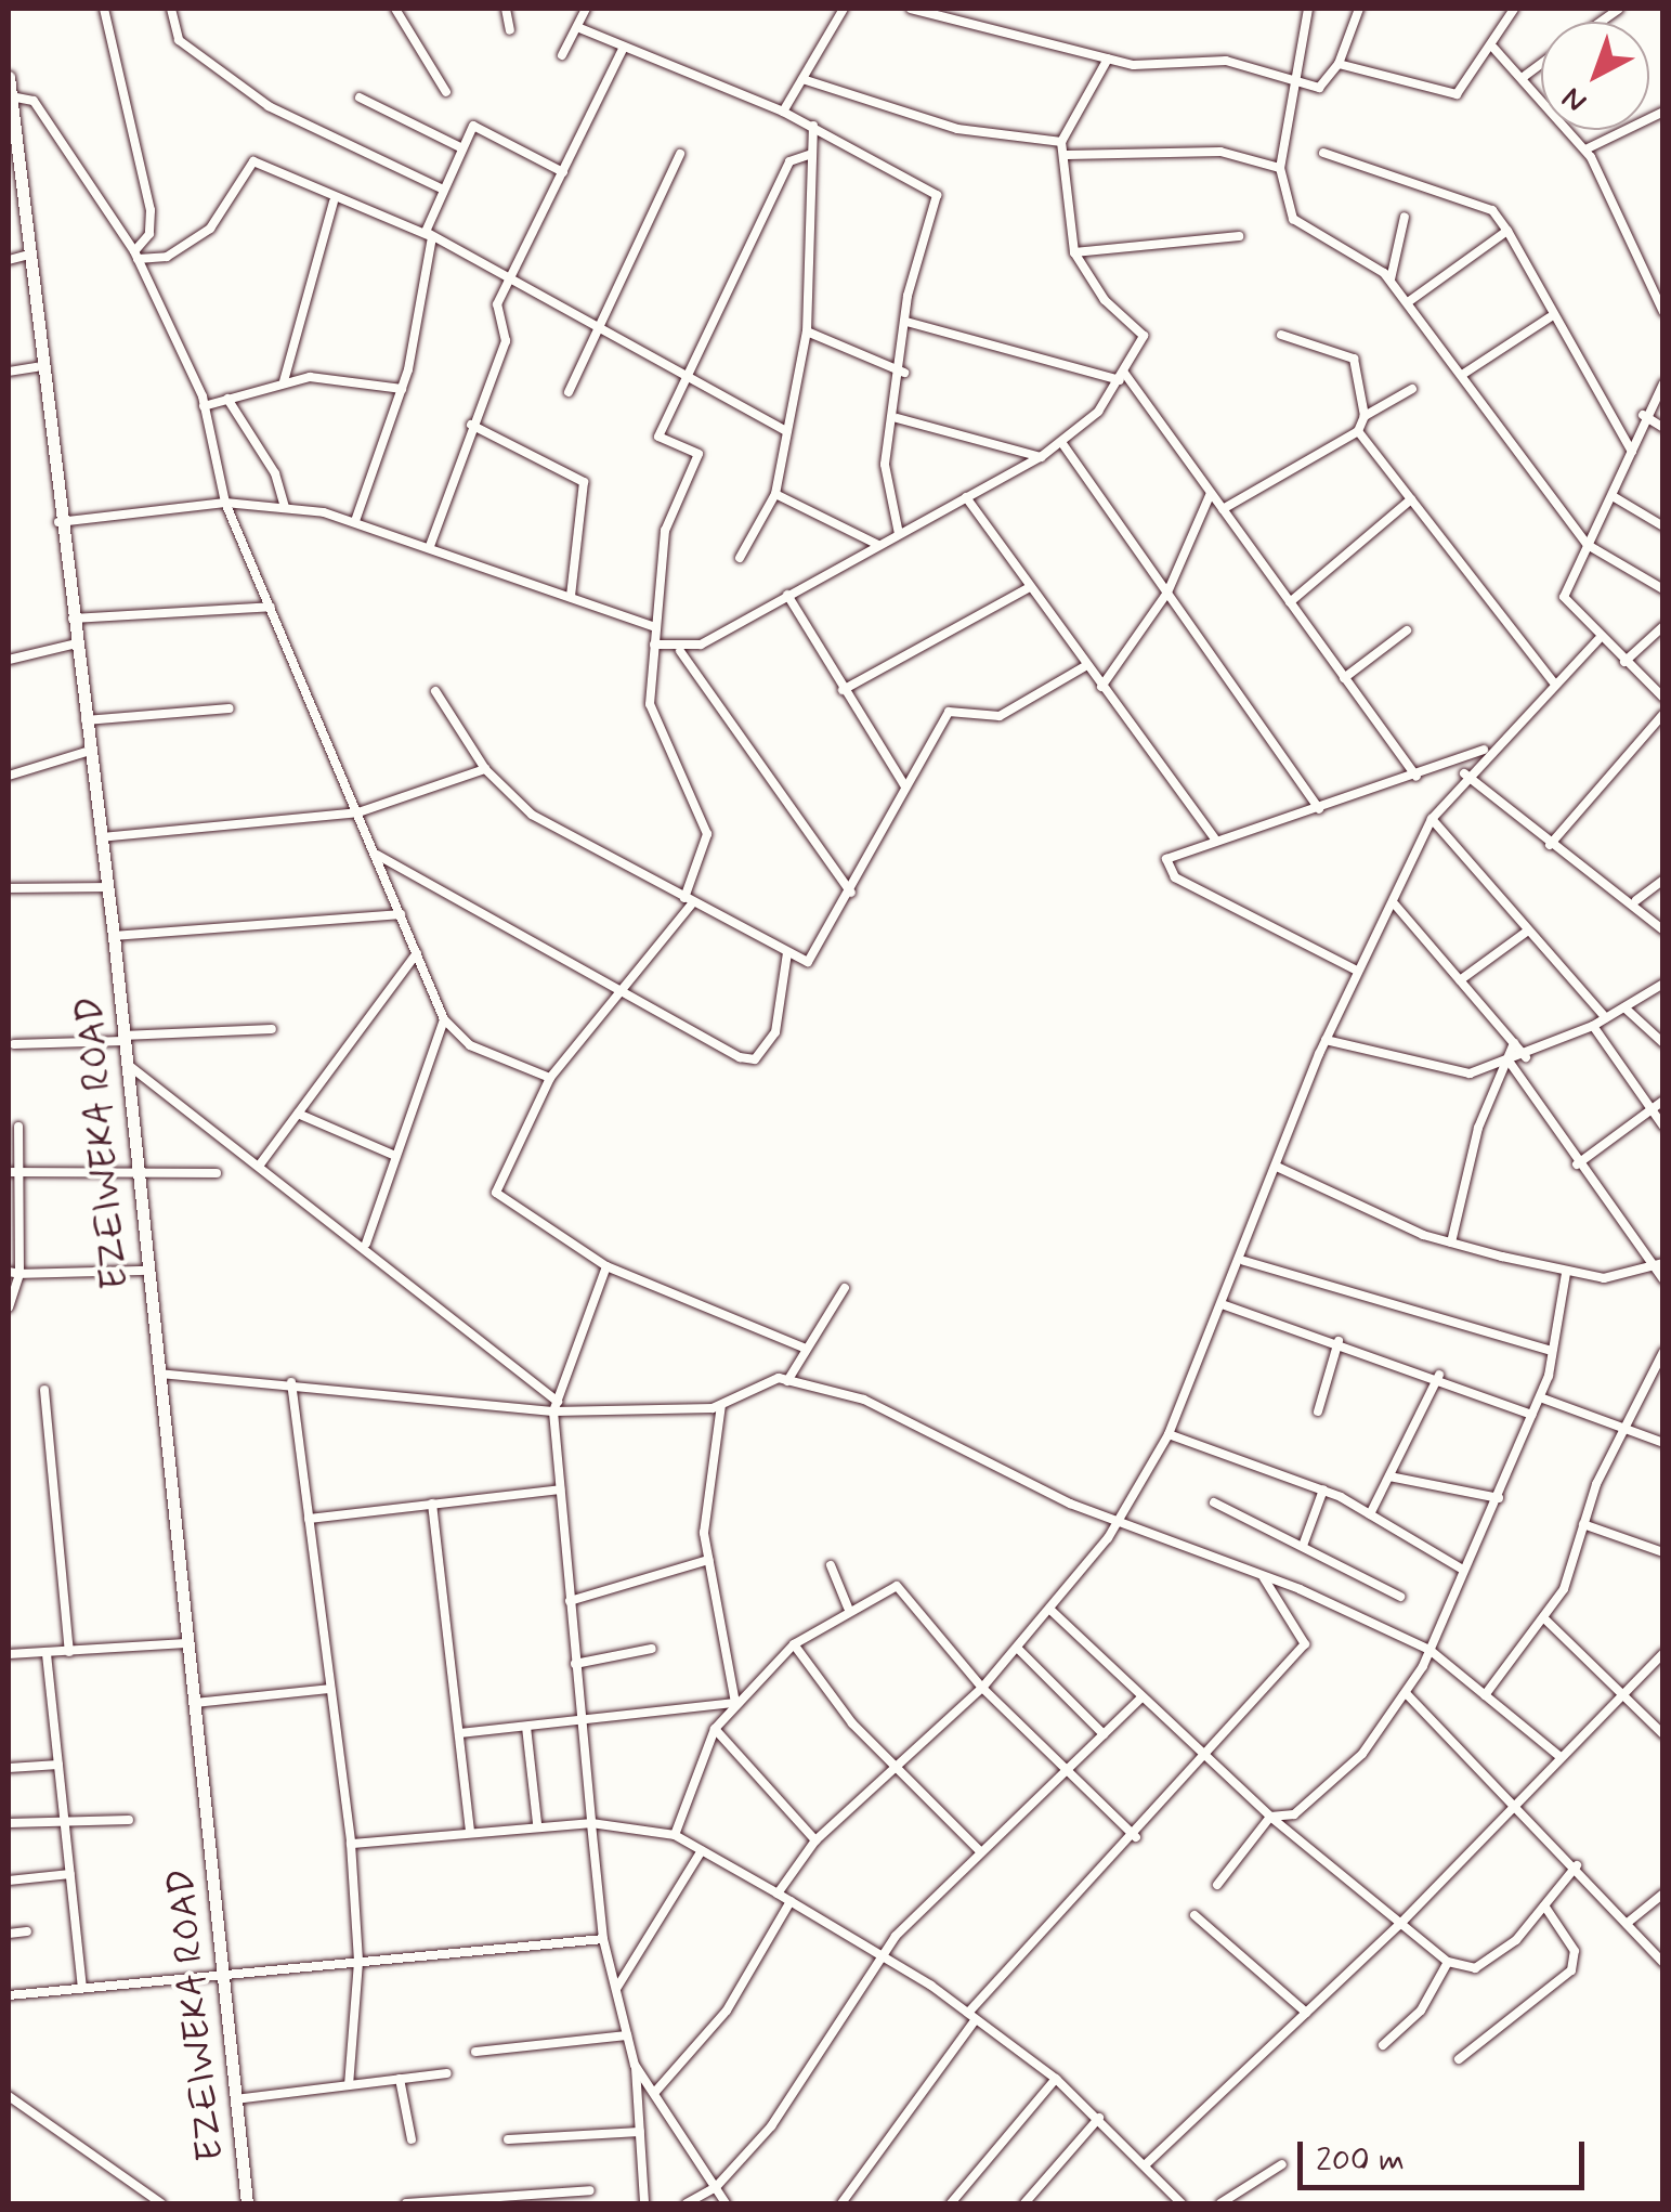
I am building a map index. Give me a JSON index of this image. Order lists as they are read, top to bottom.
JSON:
{
  "streets": {
    "main road": ["EZEIWEKA ROAD"]
  },
  "scale_bar": "200 m",
  "north": "bottom left"
}
